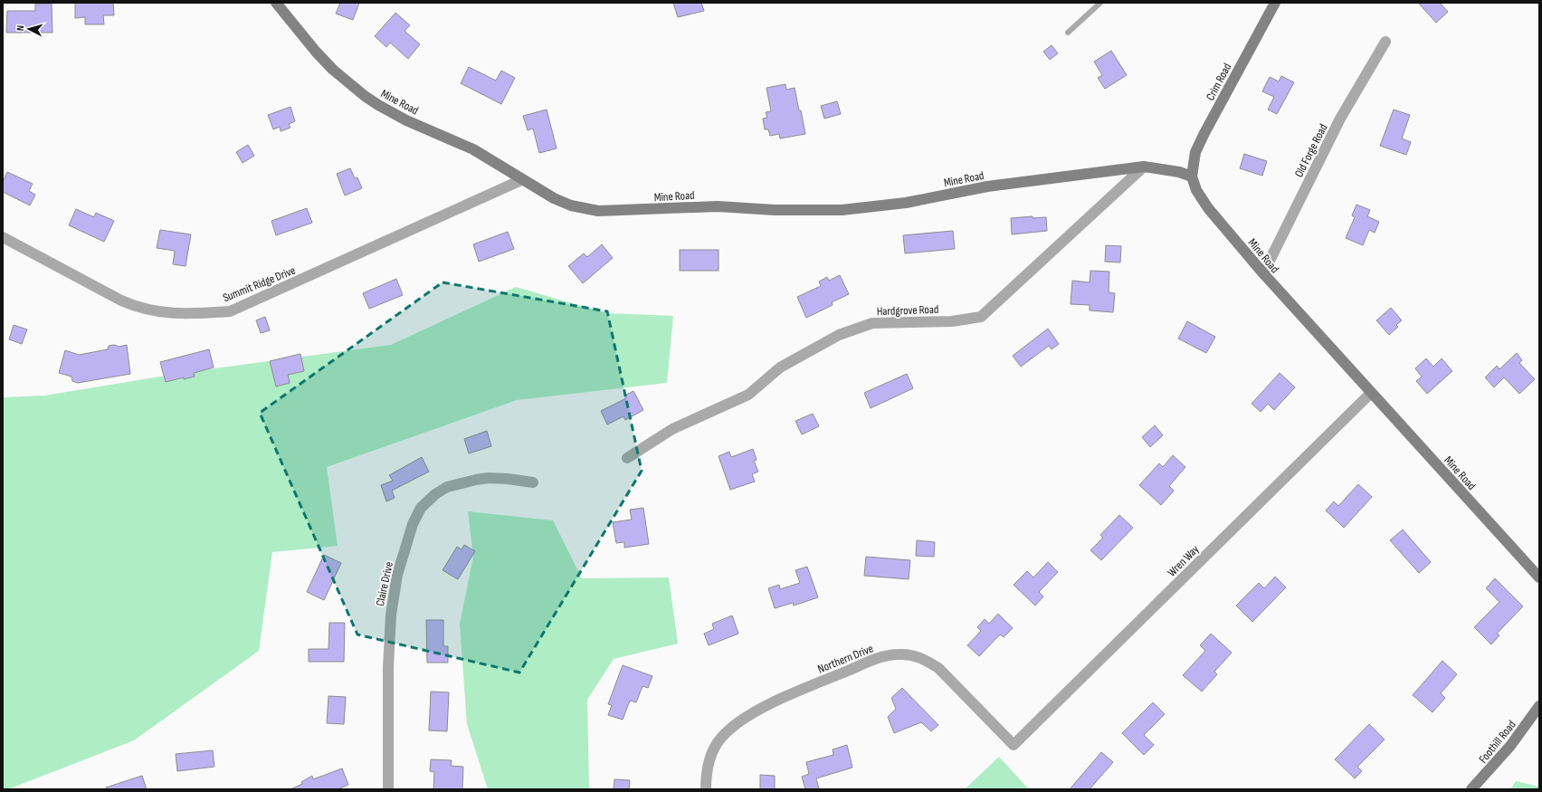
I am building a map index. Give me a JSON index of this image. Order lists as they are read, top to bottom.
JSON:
{
  "streets": {
    "street": [
      "Crim Road",
      "Mine Road",
      "Old Forge Road",
      "Summit Ridge Drive",
      "Hardgrove Road",
      "Wren Way",
      "Claire Drive",
      "Northern Drive",
      "Foothill Road"
    ]
  },
  "crossings": [
    ["Crim Road", "Mine Road"],
    ["Mine Road", "Old Forge Road"],
    ["Mine Road", "Summit Ridge Drive"],
    ["Mine Road", "Hardgrove Road"],
    ["Mine Road", "Wren Way"],
    ["Wren Way", "Northern Drive"]
  ],
  "north": "left"
}
